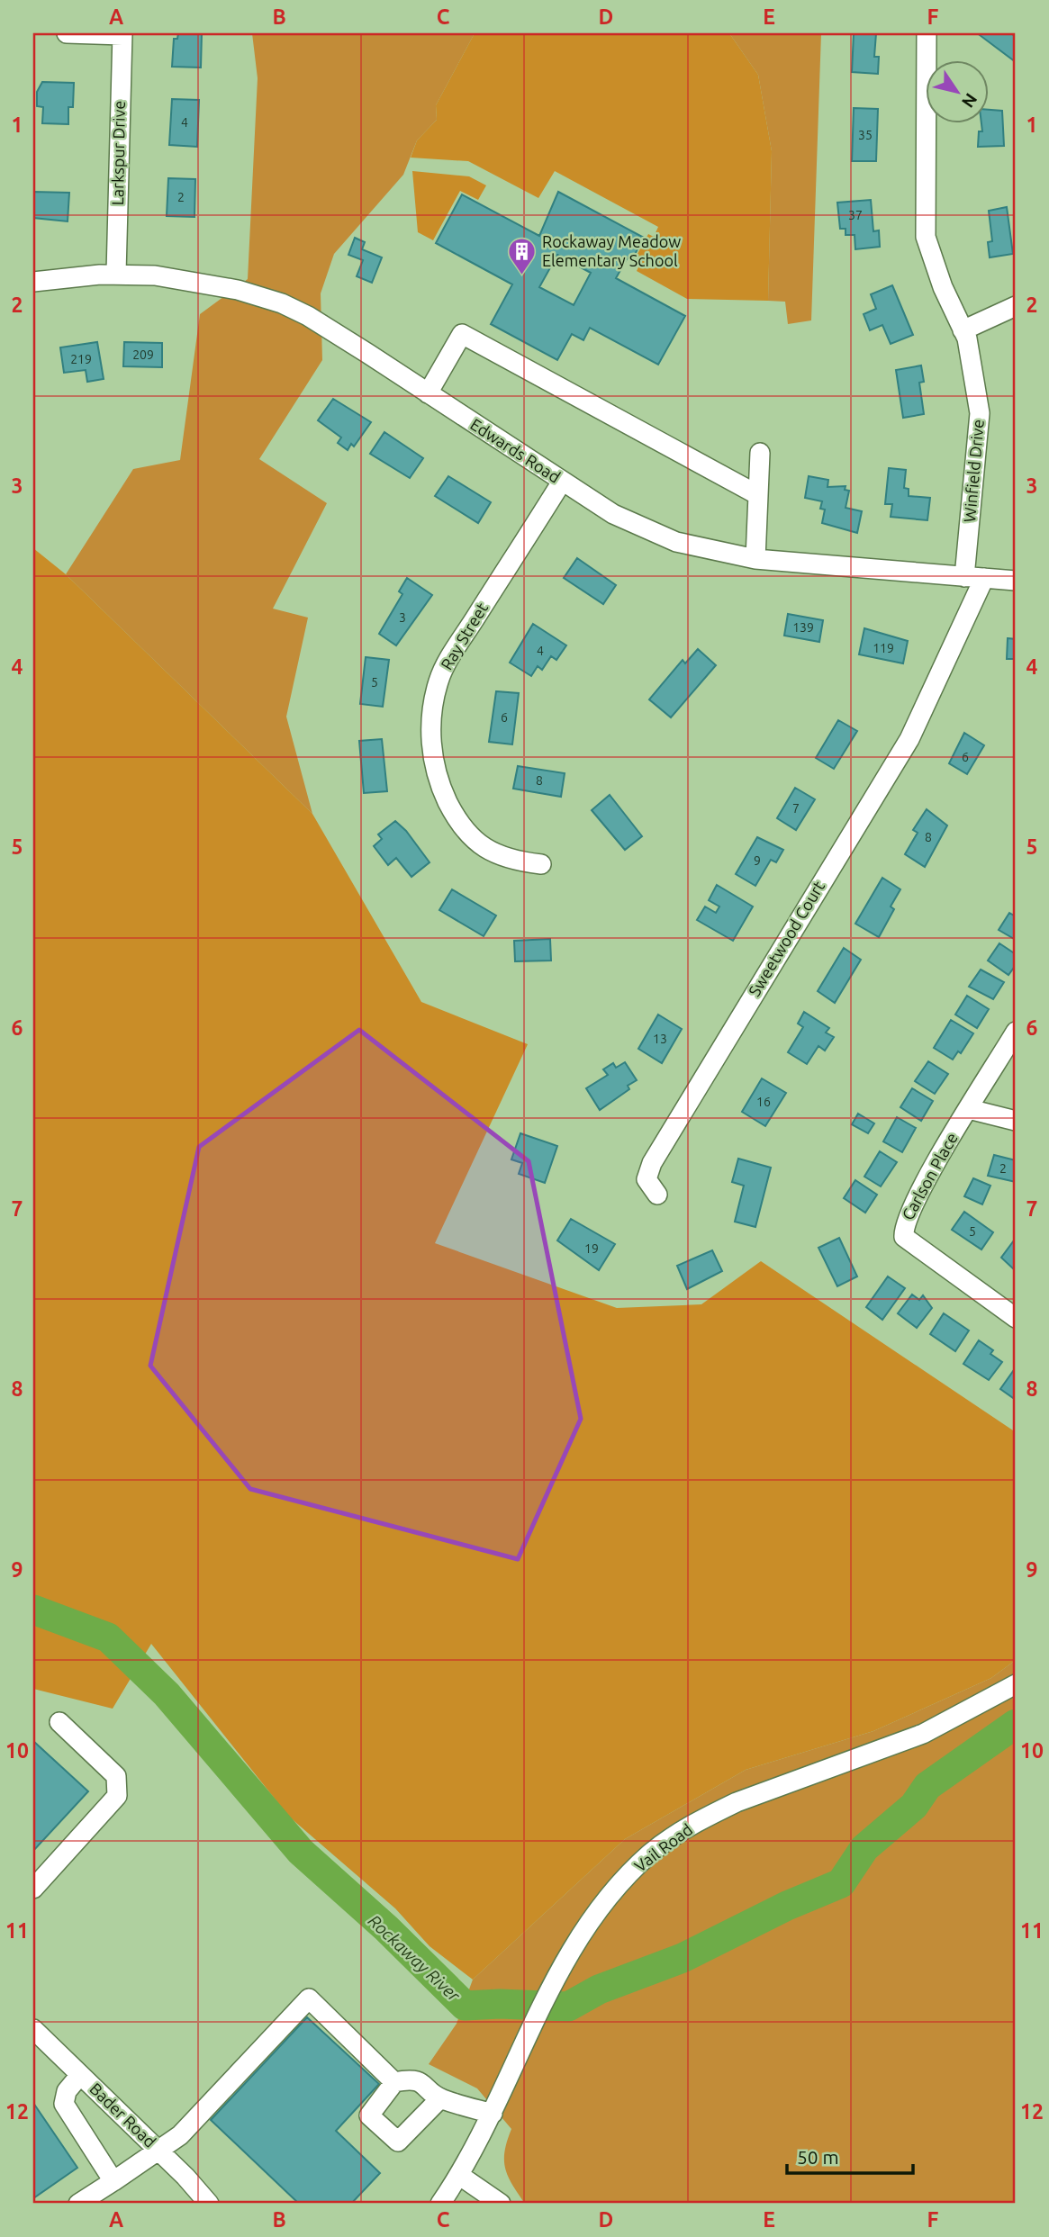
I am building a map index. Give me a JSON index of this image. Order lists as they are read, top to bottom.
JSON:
{
  "streets": {
    "street": [
      "Larkspur Drive",
      "Edwards Road",
      "Winfield Drive",
      "Ray Street",
      "Sweetwood Court",
      "Carlson Place",
      "Vail Road",
      "Bader Road"
    ]
  },
  "crossings": [
    ["Larkspur Drive", "Edwards Road"],
    ["Edwards Road", "Winfield Drive"],
    ["Edwards Road", "Ray Street"],
    ["Edwards Road", "Sweetwood Court"]
  ],
  "water": ["Rockaway River"],
  "places": {
    "building": ["Rockaway Meadow Elementary School"]
  },
  "house_numbers": [
    "4",
    "35",
    "2",
    "37",
    "209",
    "219",
    "3",
    "139",
    "119",
    "4",
    "5",
    "6",
    "6",
    "8",
    "7",
    "8",
    "9",
    "13",
    "16",
    "2",
    "5",
    "19"
  ],
  "scale_bar": "50 m",
  "north": "bottom right",
  "grid": {
    "columns": [
      "A",
      "B",
      "C",
      "D",
      "E",
      "F"
    ],
    "rows": [
      "1",
      "2",
      "3",
      "4",
      "5",
      "6",
      "7",
      "8",
      "9",
      "10",
      "11",
      "12"
    ]
  }
}
